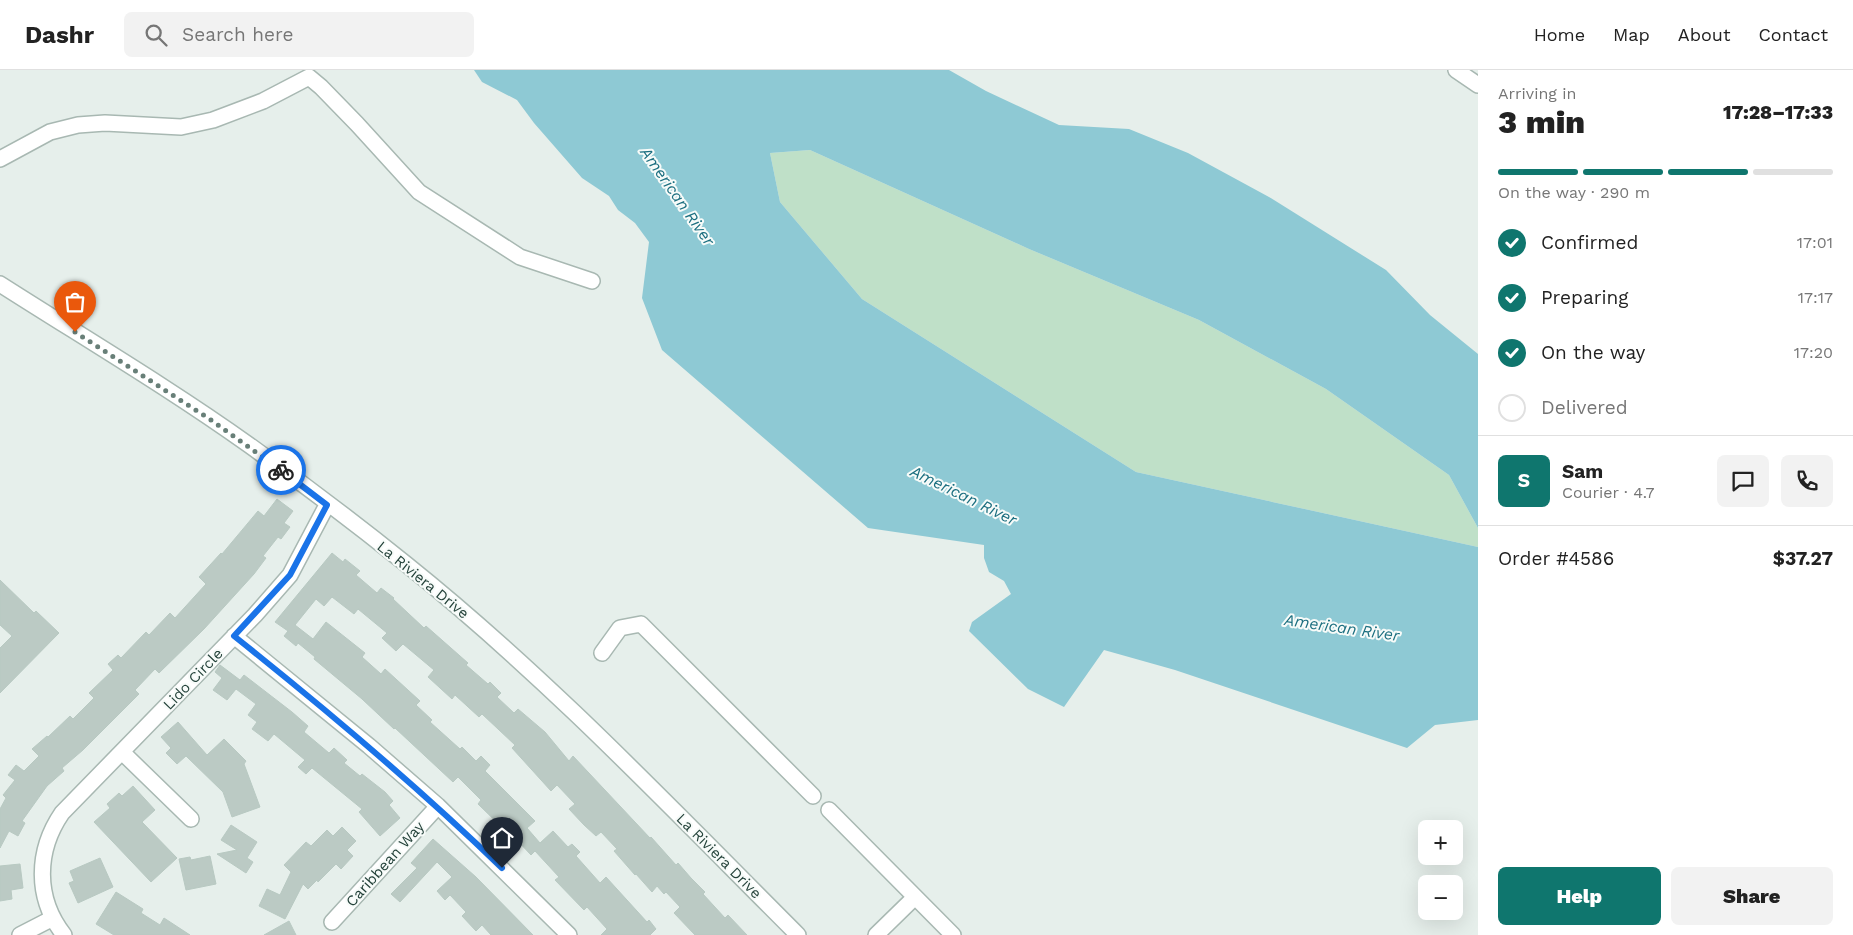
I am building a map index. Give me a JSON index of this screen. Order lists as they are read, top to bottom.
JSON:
{
  "streets": {
    "street": ["La Riviera Drive", "Lido Circle", "Caribbean Way"]
  },
  "crossings": [
    ["La Riviera Drive", "Lido Circle"]
  ],
  "water": ["American River"],
  "page": {
    "header": "Dashr",
    "search": "Search here",
    "nav": [
      "Home",
      "Map",
      "About",
      "Contact"
    ],
    "heading": ["3 min", "Arriving in", "17:28–17:33"],
    "panel": [
      "Sam",
      "Courier · 4.7",
      "Order #4586",
      "$37.27"
    ],
    "bar": "On the way · 290 m",
    "list": [
      ["Confirmed", "17:01"],
      ["Preparing", "17:17"],
      ["On the way", "17:20"],
      "Delivered"
    ],
    "round": "S",
    "map_buttons": ["+", "−"],
    "buttons": ["Help", "Share"]
  }
}
